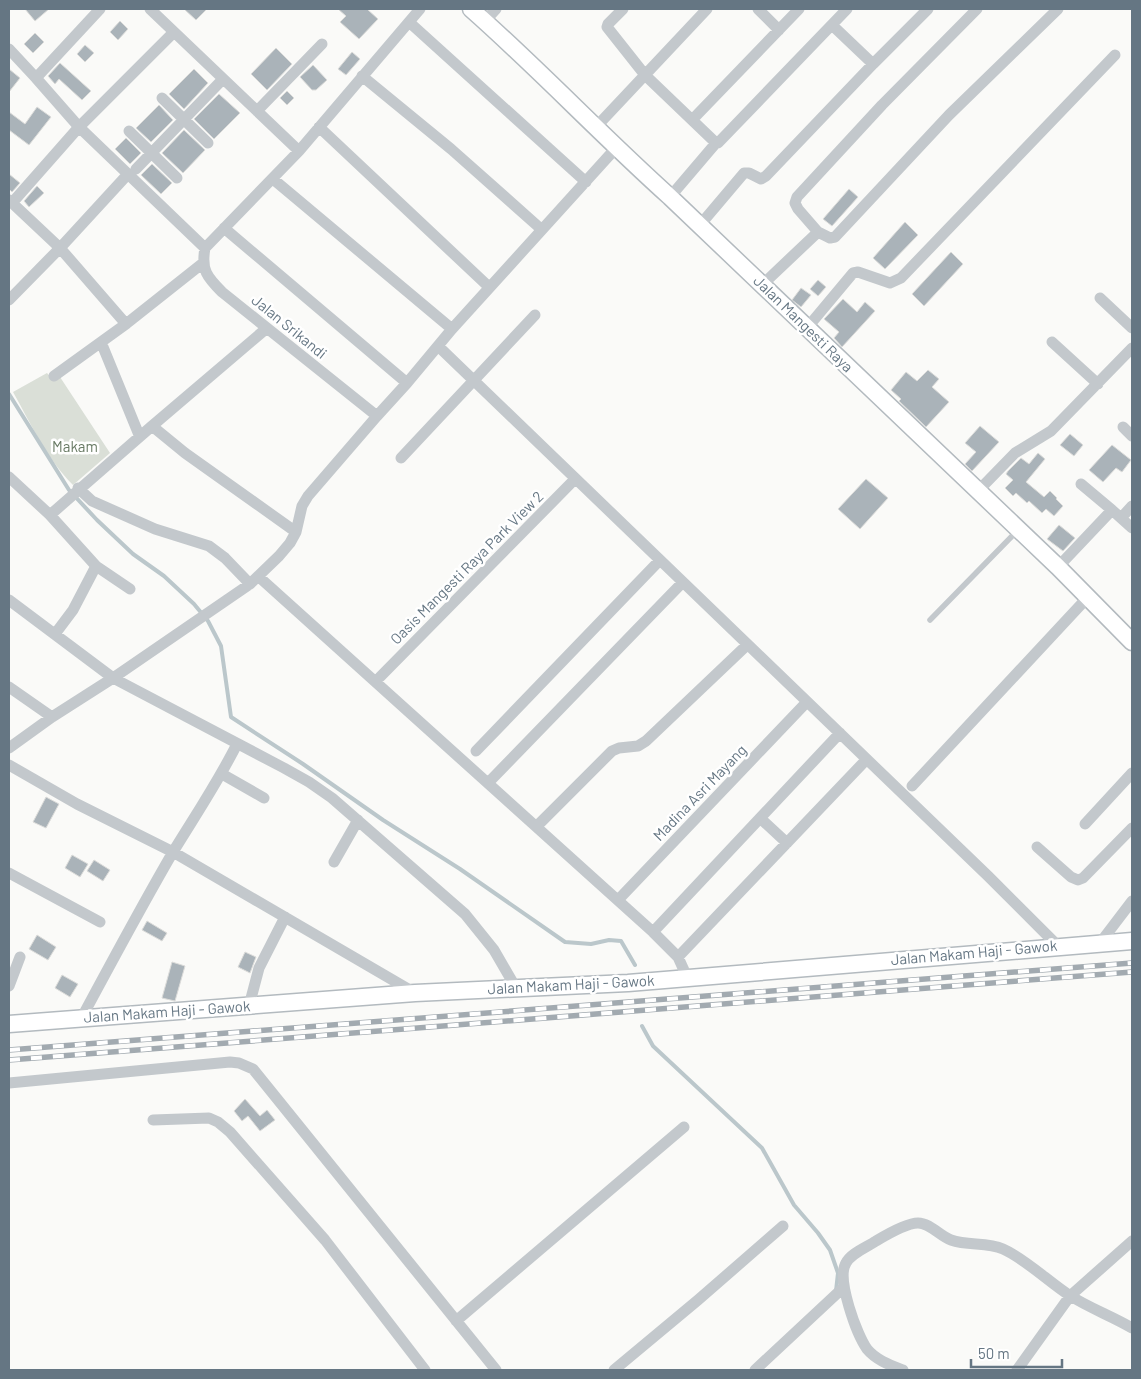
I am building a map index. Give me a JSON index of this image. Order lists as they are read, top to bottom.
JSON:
{
  "streets": {
    "street": [
      "Jalan Mangesti Raya",
      "Jalan Srikandi",
      "Oasis Mangesti Raya Park View 2",
      "Madina Asri Mayang",
      "Jalan Makam Haji - Gawok"
    ]
  },
  "parks": ["Makam"],
  "scale_bar": "50 m"
}
